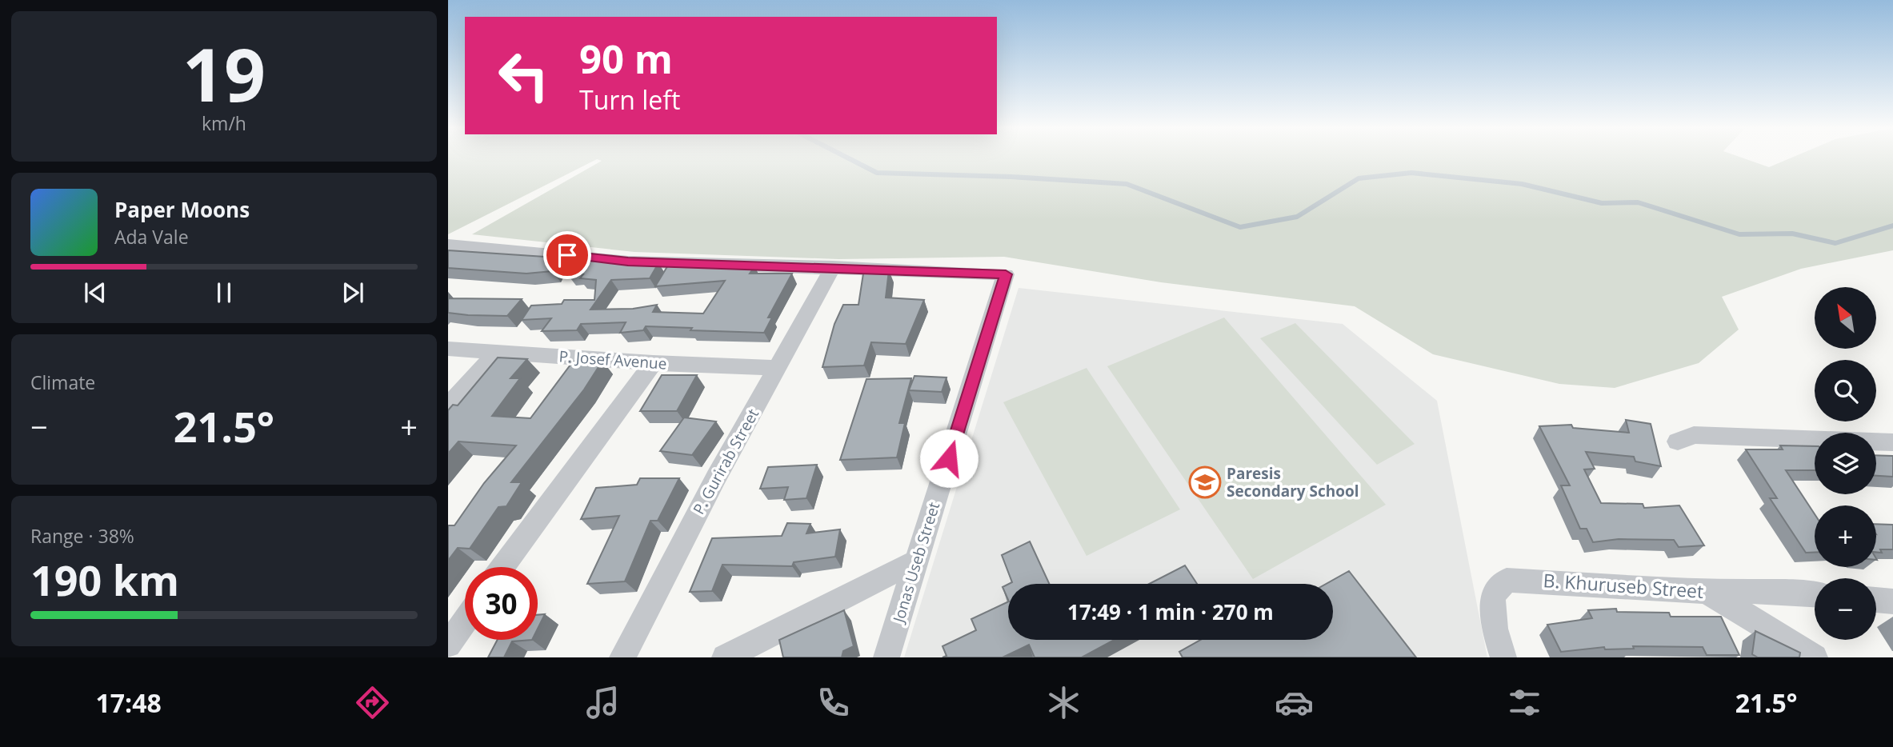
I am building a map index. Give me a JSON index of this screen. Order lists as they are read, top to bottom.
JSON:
{
  "streets": {
    "street": [
      "P. Josef Avenue",
      "P. Gurirab Street",
      "Jonas Useb Street",
      "B. Khuruseb Street"
    ]
  },
  "crossings": [
    ["P. Josef Avenue", "P. Gurirab Street"],
    ["P. Gurirab Street", "Jonas Useb Street"]
  ],
  "places": {
    "school or university": ["Paresis Secondary School"]
  },
  "north": "top left",
  "page": {
    "tile": [
      ["19", "km/h"],
      "Climate",
      ["Range · 38%", "190 km"]
    ],
    "turn": ["90 m", "Turn left"],
    "song": ["Paper Moons", "Ada Vale"],
    "map_buttons": ["+", "−"],
    "heat": ["−", "21.5°", "+"],
    "limit": "30",
    "trip": "17:49 · 1 min · 270 m",
    "tabs": ["17:48", "21.5°"]
  }
}
